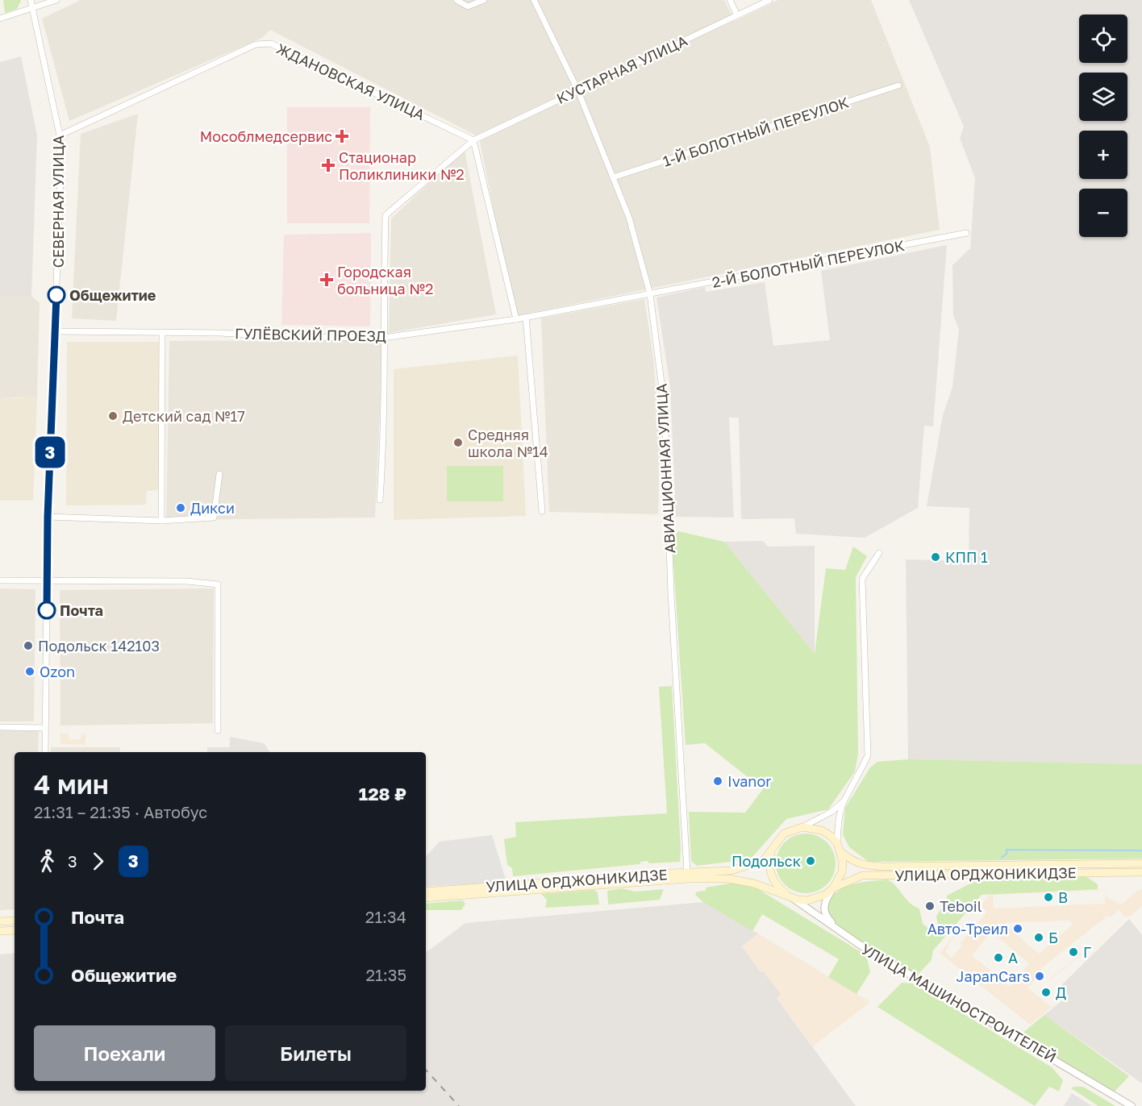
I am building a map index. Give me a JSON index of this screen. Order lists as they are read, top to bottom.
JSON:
{
  "streets": {
    "main road": ["УЛИЦА ОРДЖОНИКИДЗЕ"],
    "street": [
      "КУСТАРНАЯ УЛИЦА",
      "ЖДАНОВСКАЯ УЛИЦА",
      "1-Й БОЛОТНЫЙ ПЕРЕУЛОК",
      "СЕВЕРНАЯ УЛИЦА",
      "2-Й БОЛОТНЫЙ ПЕРЕУЛОК",
      "ГУЛЁВСКИЙ ПРОЕЗД",
      "АВИАЦИОННАЯ УЛИЦА",
      "УЛИЦА МАШИНОСТРОИТЕЛЕЙ"
    ]
  },
  "crossings": [
    ["КУСТАРНАЯ УЛИЦА", "ЖДАНОВСКАЯ УЛИЦА"],
    ["КУСТАРНАЯ УЛИЦА", "ГУЛЁВСКИЙ ПРОЕЗД"],
    ["КУСТАРНАЯ УЛИЦА", "АВИАЦИОННАЯ УЛИЦА"],
    ["ЖДАНОВСКАЯ УЛИЦА", "СЕВЕРНАЯ УЛИЦА"],
    ["1-Й БОЛОТНЫЙ ПЕРЕУЛОК", "АВИАЦИОННАЯ УЛИЦА"],
    ["СЕВЕРНАЯ УЛИЦА", "ГУЛЁВСКИЙ ПРОЕЗД"],
    ["2-Й БОЛОТНЫЙ ПЕРЕУЛОК", "ГУЛЁВСКИЙ ПРОЕЗД"],
    ["2-Й БОЛОТНЫЙ ПЕРЕУЛОК", "АВИАЦИОННАЯ УЛИЦА"],
    ["ГУЛЁВСКИЙ ПРОЕЗД", "АВИАЦИОННАЯ УЛИЦА"],
    ["АВИАЦИОННАЯ УЛИЦА", "УЛИЦА ОРДЖОНИКИДЗЕ"],
    ["УЛИЦА ОРДЖОНИКИДЗЕ", "УЛИЦА МАШИНОСТРОИТЕЛЕЙ"]
  ],
  "places": {
    "health": ["Мособлмедсервис", "Стационар Поликлиники №2", "Городская больница №2"],
    "other": [
      "Общежитие",
      "Детский сад №17",
      "Средняя школа №14",
      "Дикси",
      "КПП 1",
      "Почта",
      "Подольск 142103",
      "Ozon",
      "Ivanor",
      "Подольск",
      "В",
      "Teboil",
      "Авто-Треил",
      "Б",
      "Г",
      "А",
      "JapanCars",
      "Д"
    ]
  },
  "lines": ["bus line 3"],
  "page": {
    "on_map": "3",
    "map_buttons": ["+", "−"],
    "heading": ["4 мин", "21:31 – 21:35 · Автобус", "128 ₽"],
    "legs": ["3", "3"],
    "list": [
      {
        "name": "Почта",
        "value": "21:34"
      },
      {
        "name": "Общежитие",
        "value": "21:35"
      }
    ],
    "buttons": ["Поехали", "Билеты"]
  }
}
